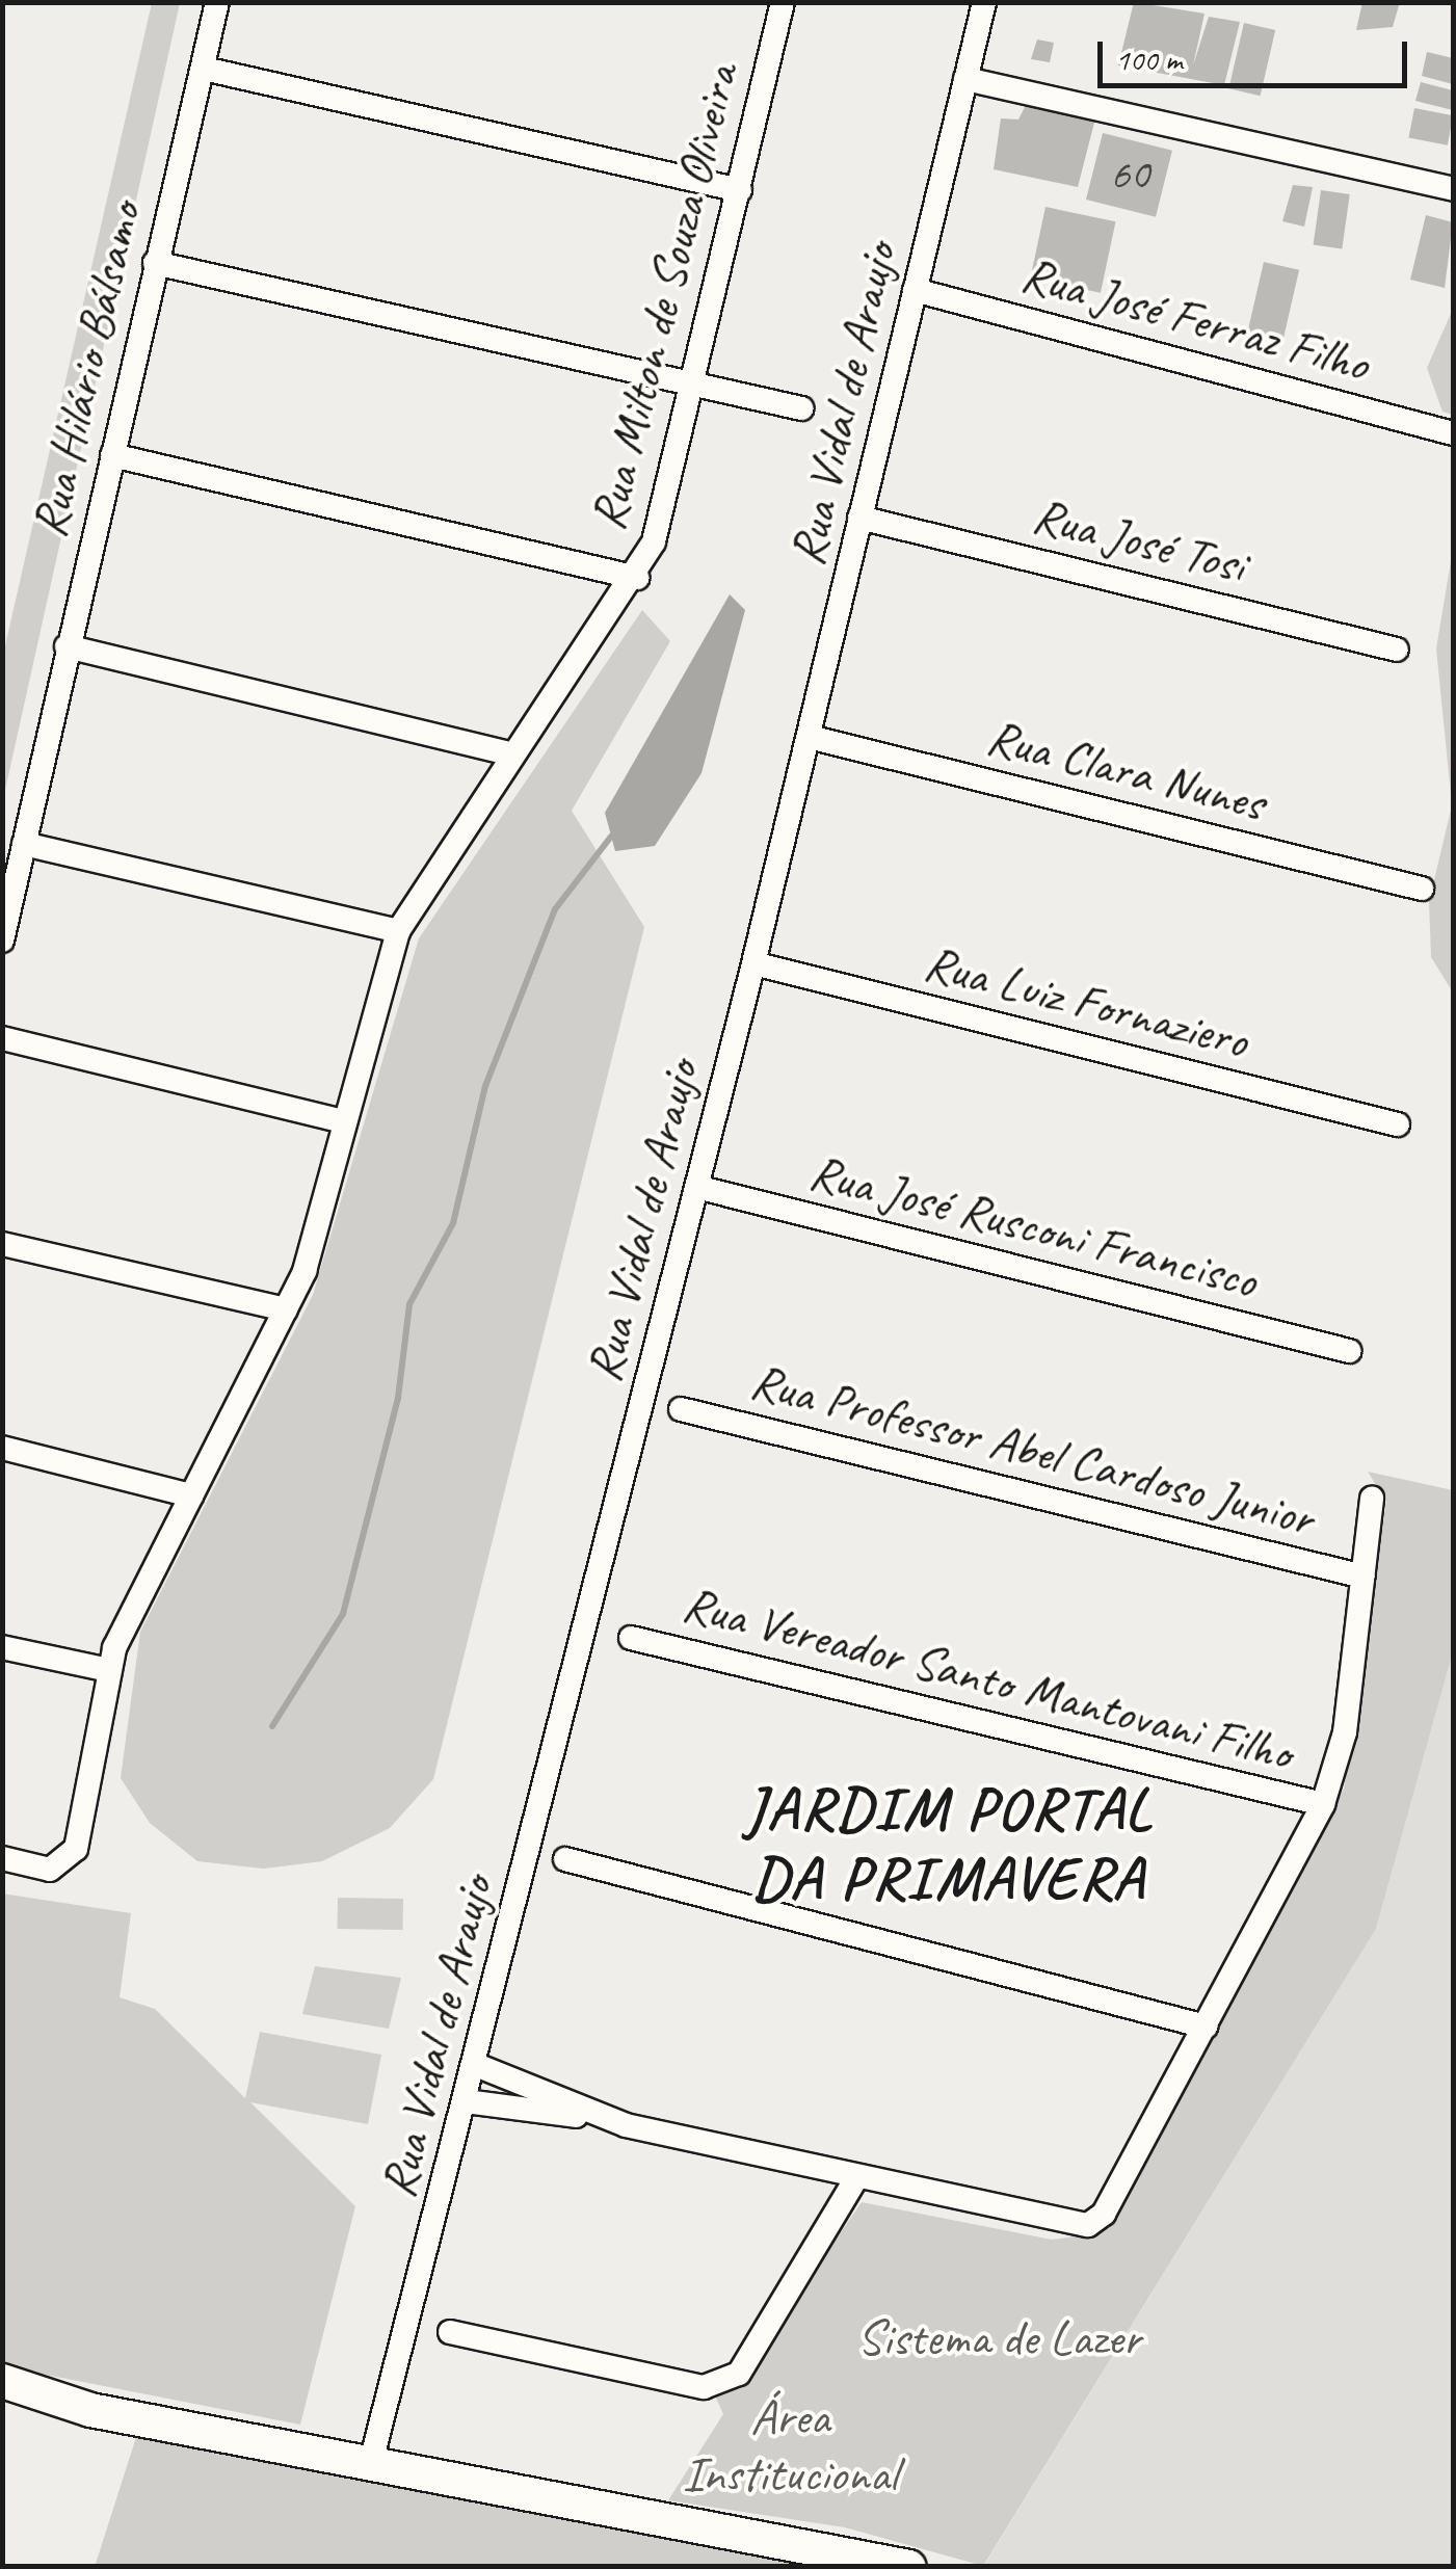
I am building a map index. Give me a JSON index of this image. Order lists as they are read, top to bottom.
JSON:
{
  "streets": {
    "street": [
      "Rua Milton de Souza Oliveira",
      "Rua José Ferraz Filho",
      "Rua Hilário Bálsamo",
      "Rua Vidal de Araujo",
      "Rua José Tosi",
      "Rua Clara Nunes",
      "Rua Luiz Fornaziero",
      "Rua José Rusconi Francisco",
      "Rua Professor Abel Cardoso Junior",
      "Rua Vereador Santo Mantovani Filho"
    ]
  },
  "crossings": [
    ["Rua José Ferraz Filho", "Rua Vidal de Araujo"],
    ["Rua Vidal de Araujo", "Rua José Tosi"],
    ["Rua Vidal de Araujo", "Rua Clara Nunes"],
    ["Rua Vidal de Araujo", "Rua Luiz Fornaziero"],
    ["Rua Vidal de Araujo", "Rua José Rusconi Francisco"]
  ],
  "districts": ["JARDIM PORTAL DA PRIMAVERA"],
  "parks": ["Sistema de Lazer", "Área Institucional"],
  "house_numbers": ["60"],
  "scale_bar": "100 m"
}
